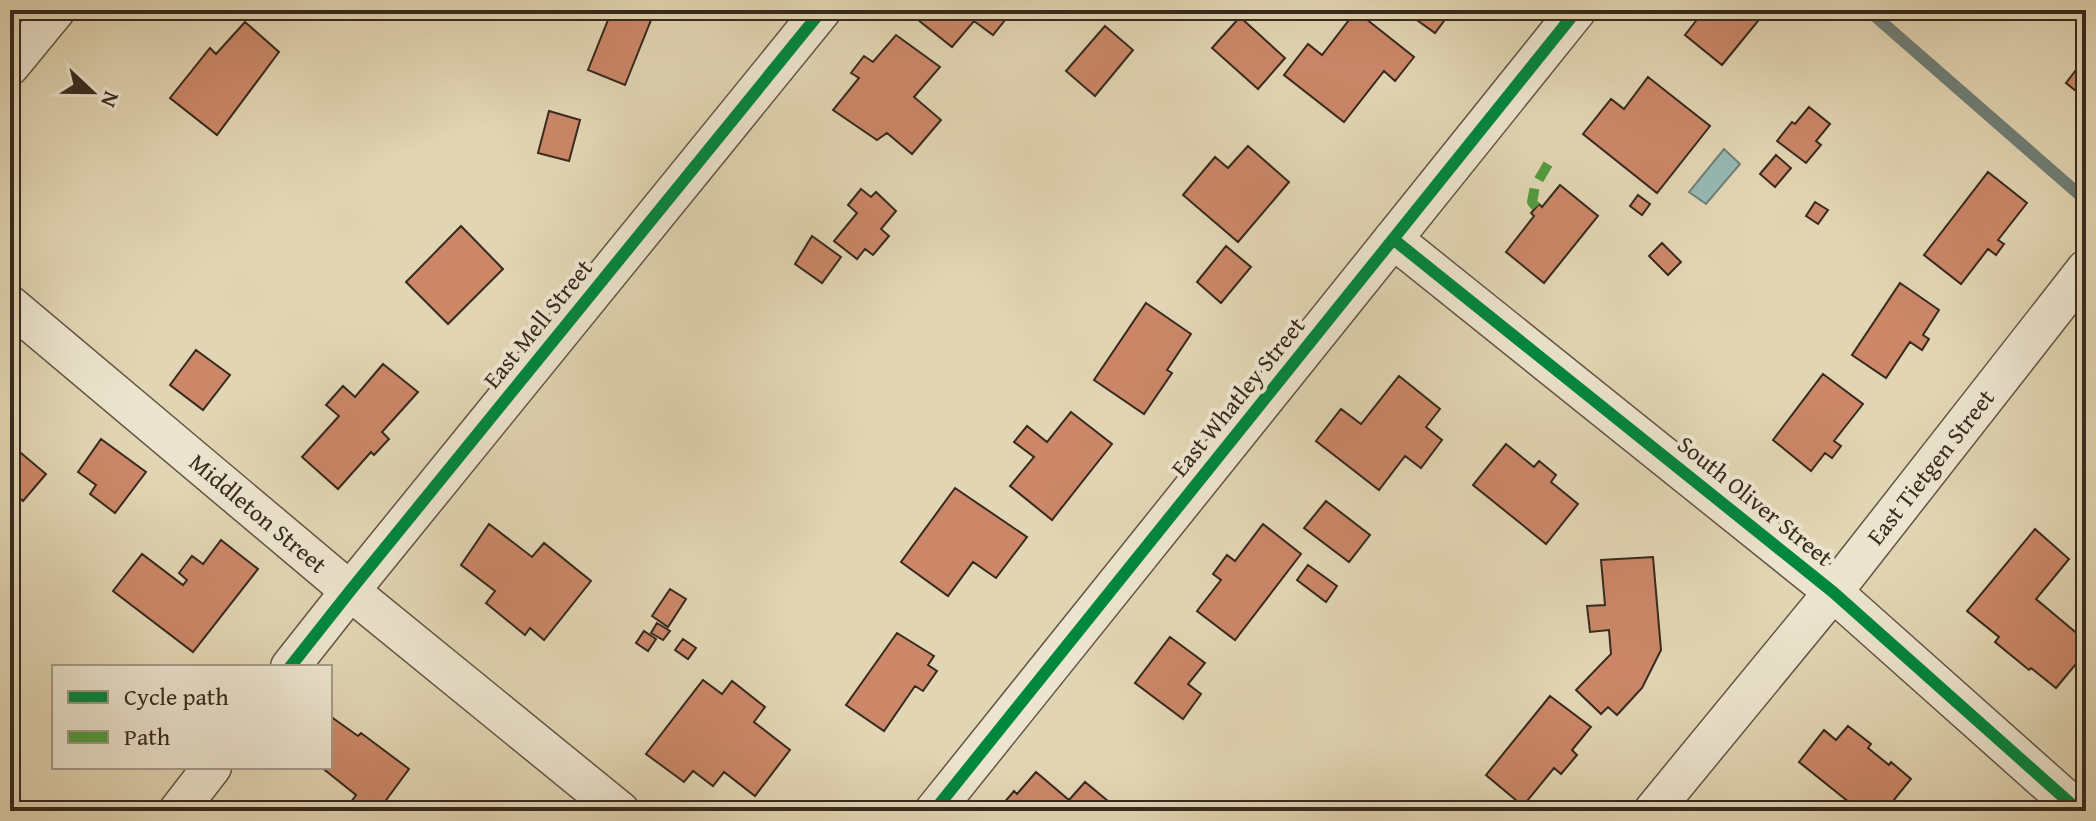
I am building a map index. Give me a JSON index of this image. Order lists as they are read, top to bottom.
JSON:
{
  "streets": {
    "street": [
      "East Mell Street",
      "East Whatley Street",
      "East Tietgen Street",
      "South Oliver Street",
      "Middleton Street"
    ]
  },
  "crossings": [
    ["East Mell Street", "Middleton Street"],
    ["East Whatley Street", "South Oliver Street"],
    ["East Tietgen Street", "South Oliver Street"]
  ],
  "legend": ["Cycle path", "Path"],
  "north": "right"
}
